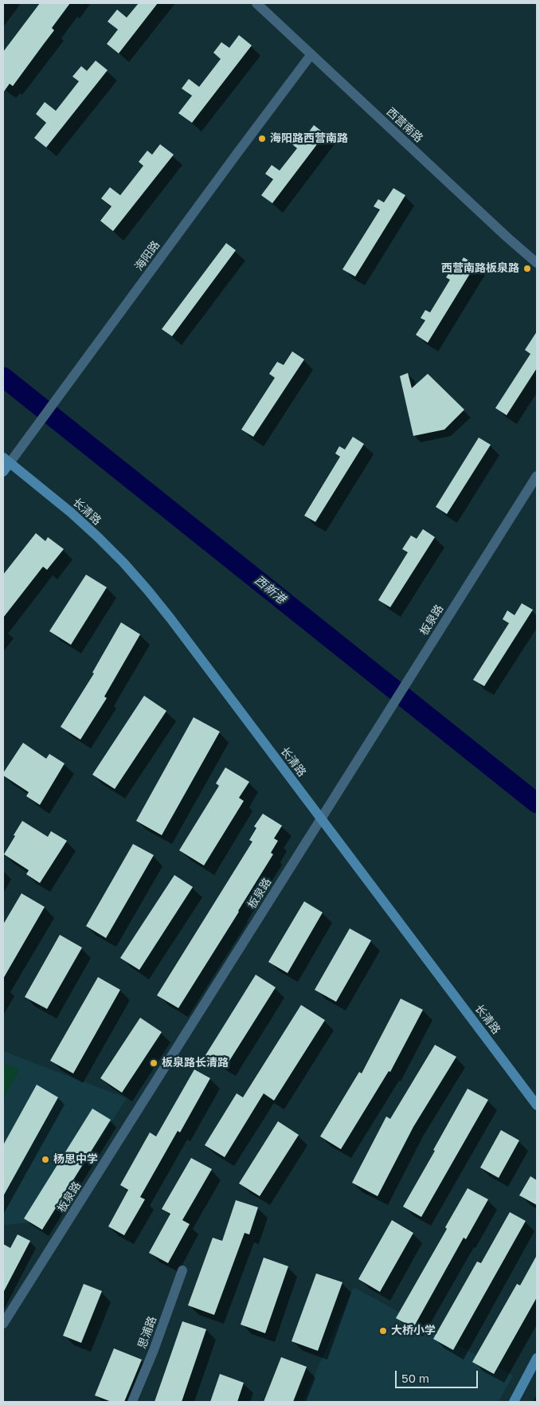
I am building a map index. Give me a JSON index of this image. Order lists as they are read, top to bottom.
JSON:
{
  "streets": {
    "main road": ["海阳路", "长清路"],
    "street": ["西营南路", "板泉路", "思浦路"]
  },
  "crossings": [
    ["西营南路", "海阳路"],
    ["海阳路", "长清路"],
    ["长清路", "板泉路"]
  ],
  "water": ["西新港"],
  "places": [
    "海阳路西营南路",
    "西营南路板泉路",
    "板泉路长清路",
    "杨思中学",
    "大桥小学"
  ],
  "scale_bar": "50 m"
}
